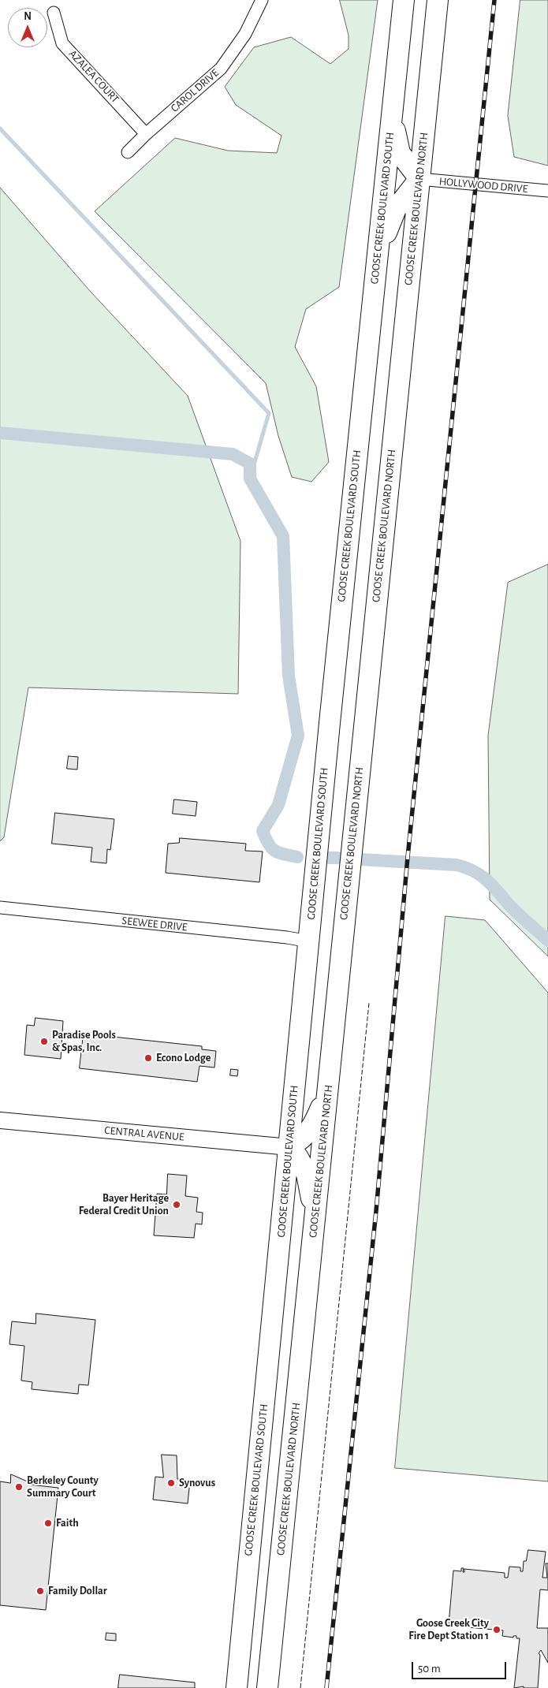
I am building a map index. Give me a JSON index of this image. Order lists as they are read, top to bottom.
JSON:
{
  "streets": {
    "highway": ["GOOSE CREEK BOULEVARD SOUTH", "GOOSE CREEK BOULEVARD NORTH"],
    "street": [
      "AZALEA COURT",
      "CAROL DRIVE",
      "HOLLYWOOD DRIVE",
      "SEEWEE DRIVE",
      "CENTRAL AVENUE"
    ]
  },
  "crossings": [
    ["AZALEA COURT", "CAROL DRIVE"],
    ["HOLLYWOOD DRIVE", "GOOSE CREEK BOULEVARD NORTH"],
    ["GOOSE CREEK BOULEVARD SOUTH", "SEEWEE DRIVE"],
    ["GOOSE CREEK BOULEVARD SOUTH", "CENTRAL AVENUE"]
  ],
  "places": [
    "Paradise Pools & Spas, Inc.",
    "Econo Lodge",
    "Bayer Heritage Federal Credit Union",
    "Synovus",
    "Berkeley County Summary Court",
    "Faith",
    "Family Dollar",
    "Goose Creek City Fire Dept Station 1"
  ],
  "scale_bar": "50 m",
  "north": "top"
}
